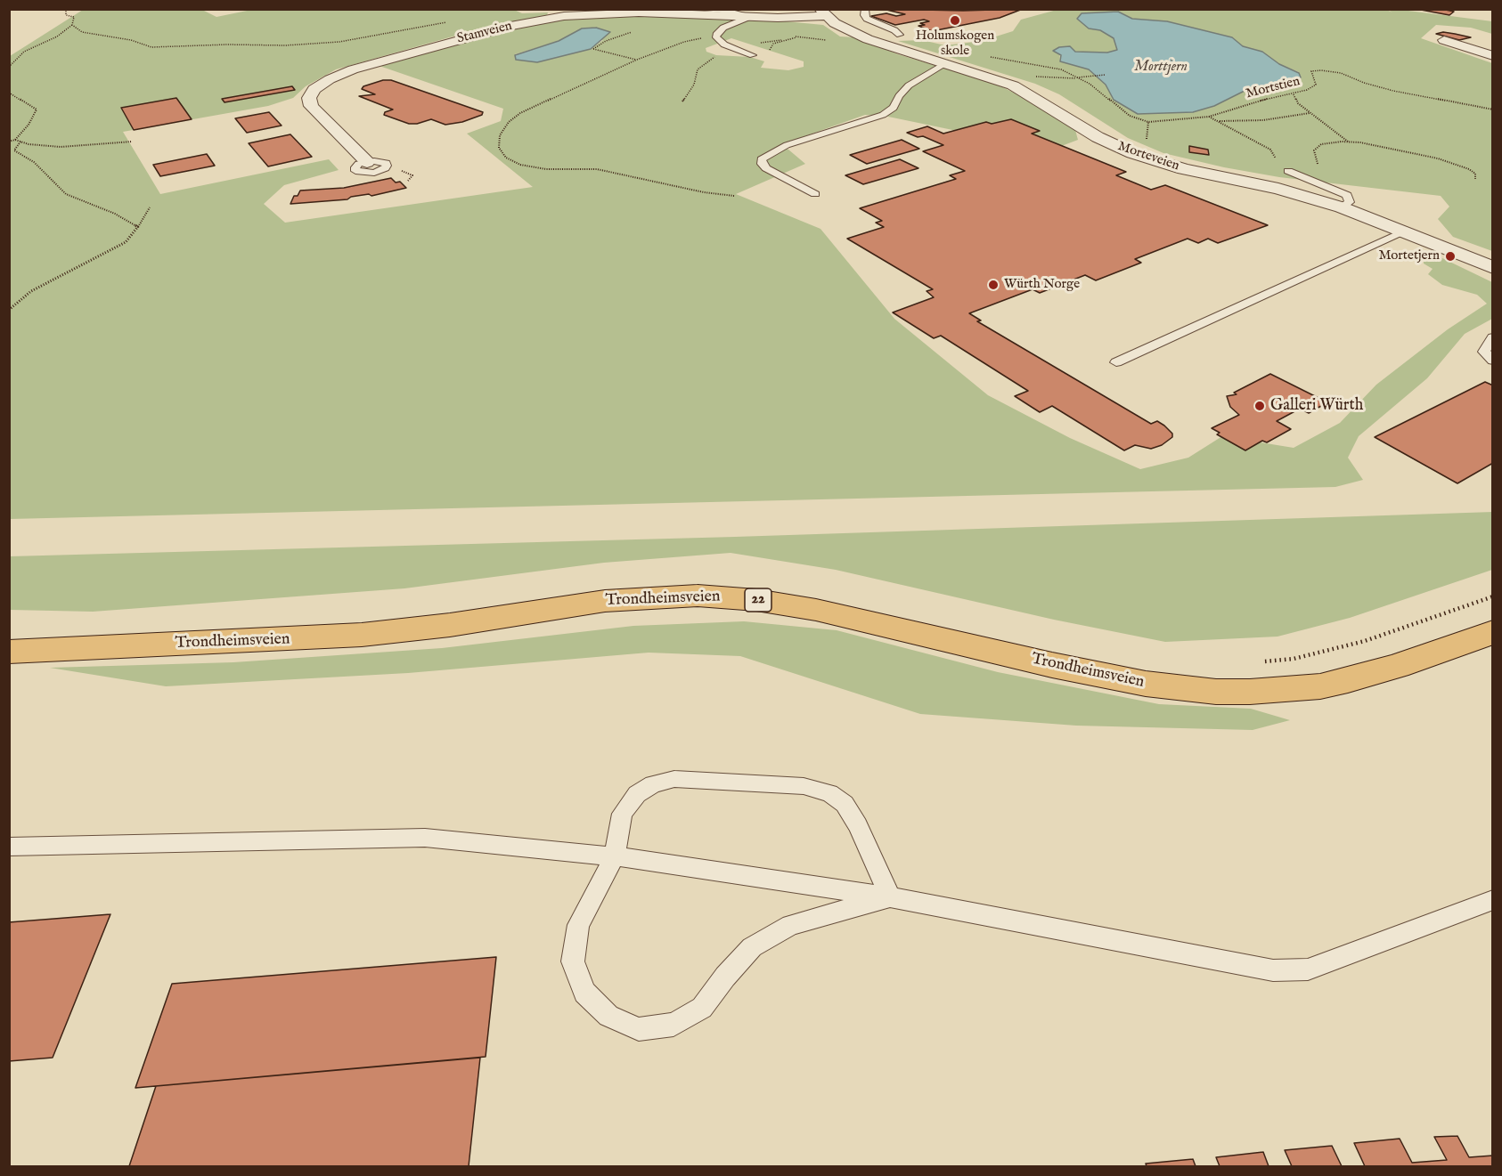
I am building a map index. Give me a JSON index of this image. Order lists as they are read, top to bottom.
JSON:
{
  "streets": {
    "main road": ["Trondheimsveien", "22"],
    "street": ["Stamveien", "Morteveien"],
    "path": ["Mortstien"]
  },
  "crossings": [
    ["Stamveien", "Morteveien"]
  ],
  "water": ["Morttjern"],
  "places": [
    "Holumskogen skole",
    "Mortetjern",
    "Würth Norge",
    "Galleri Würth"
  ]
}
